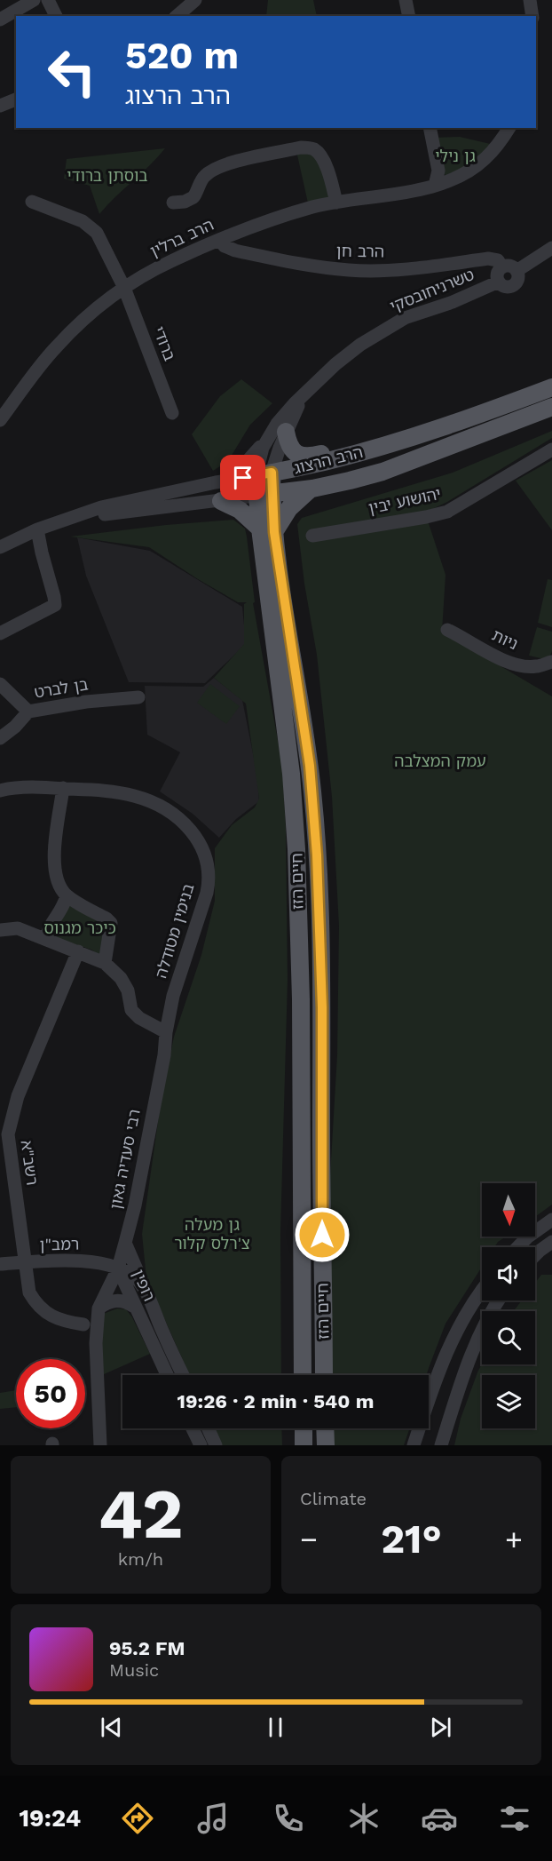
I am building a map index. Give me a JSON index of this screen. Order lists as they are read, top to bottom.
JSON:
{
  "streets": {
    "main road": ["הרב הרצוג", "חיים הזז"],
    "street": [
      "הרב ברלין",
      "הרב חן",
      "טשרניחובסקי",
      "ברודי",
      "יהושוע יבין",
      "ניות",
      "בן לברט",
      "בנימין מטודלה",
      "רבי סעדיה גאון",
      "רשב\"א",
      "רמב\"ן",
      "רופין"
    ]
  },
  "crossings": [
    ["הרב ברלין", "הרב חן"],
    ["הרב ברלין", "ברודי"],
    ["הרב חן", "טשרניחובסקי"],
    ["טשרניחובסקי", "הרב הרצוג"],
    ["טשרניחובסקי", "חיים הזז"],
    ["הרב הרצוג", "חיים הזז"],
    ["בנימין מטודלה", "רבי סעדיה גאון"],
    ["רבי סעדיה גאון", "רמב\"ן"],
    ["רבי סעדיה גאון", "רופין"],
    ["רשב\"א", "רמב\"ן"],
    ["רמב\"ן", "רופין"]
  ],
  "parks": [
    "גן נילי",
    "בוסתן ברודי",
    "עמק המצלבה",
    "כיכר מגנוס",
    "גן מעלה צ'רלס קלור"
  ],
  "north": "bottom",
  "page": {
    "turn": ["520 m", "הרב הרצוג"],
    "limit": "50",
    "trip": "19:26 · 2 min · 540 m",
    "tile": [
      ["42", "km/h"],
      "Climate"
    ],
    "heat": ["−", "21°", "+"],
    "song": ["95.2 FM", "Music"],
    "tabs": "19:24"
  }
}
